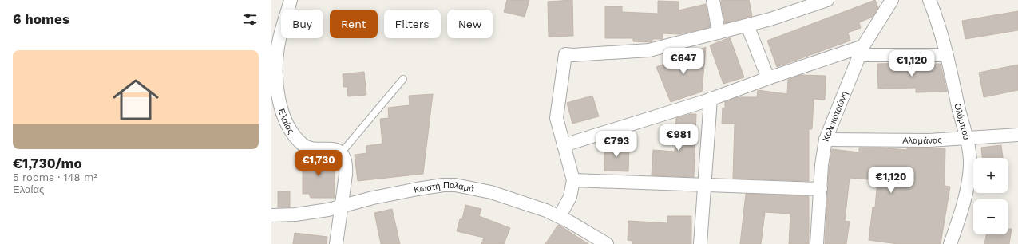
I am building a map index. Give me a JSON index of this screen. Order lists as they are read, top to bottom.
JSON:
{
  "streets": {
    "street": [
      "Κολοκοτρώνη",
      "Ελαίας",
      "Ολύμπου",
      "Αλαμάνας",
      "Κωστή Παλαμά"
    ]
  },
  "crossings": [
    ["Κολοκοτρώνη", "Αλαμάνας"],
    ["Ολύμπου", "Αλαμάνας"]
  ],
  "page": {
    "heading": "6 homes",
    "chip": [
      "Buy",
      "Rent",
      "Filters",
      "New"
    ],
    "list": [
      {
        "name": "€1,730/mo",
        "note": "5 rooms · 148 m² · Ελαίας"
      }
    ],
    "price": [
      "€647",
      "€1,120",
      "€981",
      "€793",
      "€1,730",
      "€1,120"
    ],
    "map_buttons": ["+", "−"]
  }
}
